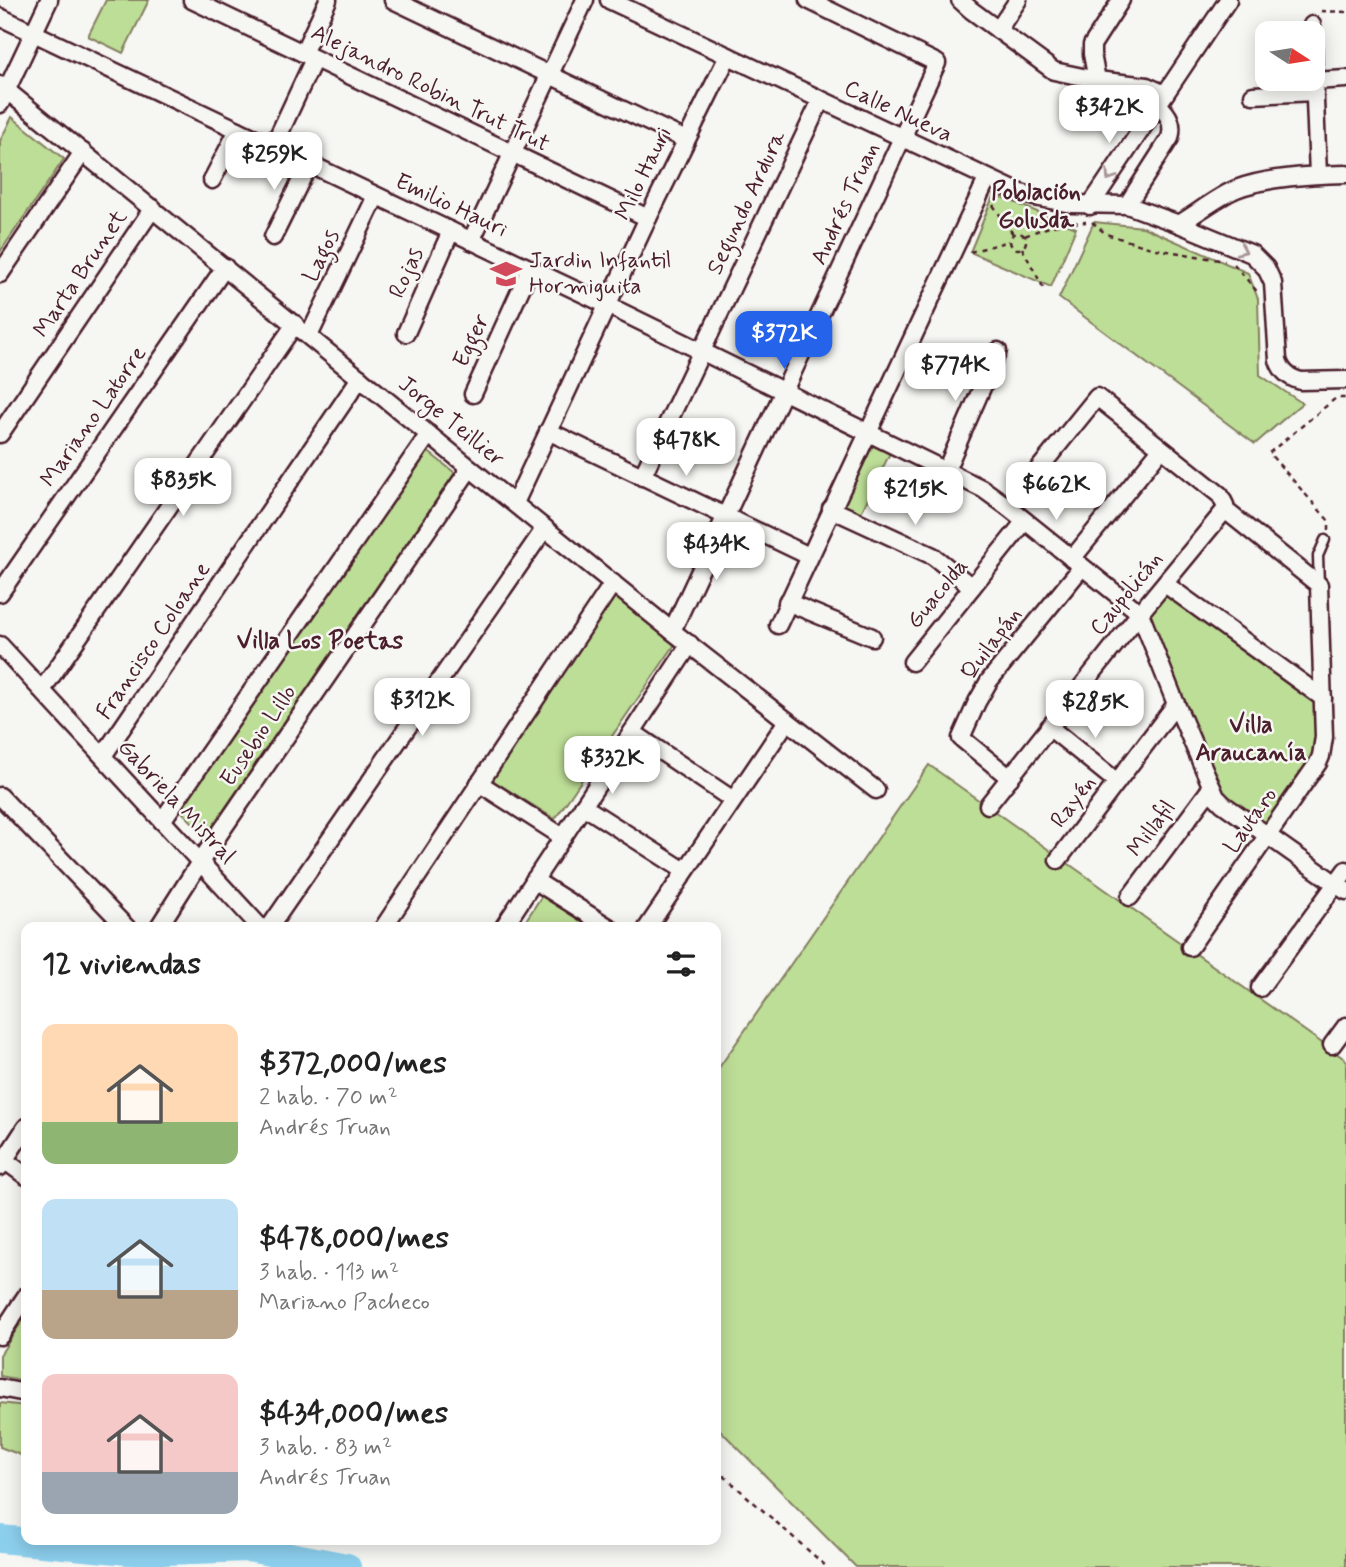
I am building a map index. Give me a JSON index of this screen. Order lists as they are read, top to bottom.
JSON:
{
  "streets": {
    "street": [
      "Alejandro Robin Trut Trut",
      "Calle Nueva",
      "Milo Hauri",
      "Segundo Ardura",
      "Andrés Truan",
      "Emilio Hauri",
      "Lagos",
      "Rojas",
      "Marta Brunet",
      "Egger",
      "Mariano Latorre",
      "Jorge Teillier",
      "Guacolda",
      "Caupolicán",
      "Francisco Coloane",
      "Quilapán",
      "Eusebio Lillo",
      "Gabriela Mistral",
      "Rayén",
      "Lautaro",
      "Millafil"
    ]
  },
  "crossings": [
    ["Alejandro Robin Trut Trut", "Milo Hauri"],
    ["Calle Nueva", "Milo Hauri"],
    ["Calle Nueva", "Segundo Ardura"],
    ["Calle Nueva", "Andrés Truan"],
    ["Milo Hauri", "Emilio Hauri"],
    ["Milo Hauri", "Jorge Teillier"],
    ["Segundo Ardura", "Emilio Hauri"],
    ["Andrés Truan", "Emilio Hauri"],
    ["Andrés Truan", "Jorge Teillier"],
    ["Emilio Hauri", "Lagos"],
    ["Emilio Hauri", "Rojas"],
    ["Emilio Hauri", "Egger"],
    ["Emilio Hauri", "Guacolda"],
    ["Emilio Hauri", "Caupolicán"],
    ["Emilio Hauri", "Quilapán"],
    ["Emilio Hauri", "Rayén"],
    ["Emilio Hauri", "Lautaro"],
    ["Emilio Hauri", "Millafil"],
    ["Lagos", "Jorge Teillier"],
    ["Marta Brunet", "Jorge Teillier"],
    ["Mariano Latorre", "Jorge Teillier"],
    ["Jorge Teillier", "Francisco Coloane"],
    ["Jorge Teillier", "Eusebio Lillo"],
    ["Caupolicán", "Quilapán"],
    ["Francisco Coloane", "Gabriela Mistral"],
    ["Eusebio Lillo", "Gabriela Mistral"]
  ],
  "districts": ["Población Golusda", "Villa Los Poetas", "Villa Araucanía"],
  "places": {
    "school or university": ["Jardin Infantil Hormiguita"]
  },
  "north": "right",
  "page": {
    "price": [
      "$342K",
      "$259K",
      "$372K",
      "$774K",
      "$478K",
      "$835K",
      "$662K",
      "$215K",
      "$434K",
      "$312K",
      "$285K",
      "$332K"
    ],
    "heading": "12 viviendas",
    "list": [
      {
        "name": "$372,000/mes",
        "note": "2 hab. · 70 m² · Andrés Truan"
      },
      {
        "name": "$478,000/mes",
        "note": "3 hab. · 113 m² · Mariano Pacheco"
      },
      {
        "name": "$434,000/mes",
        "note": "3 hab. · 83 m² · Andrés Truan"
      }
    ]
  }
}
